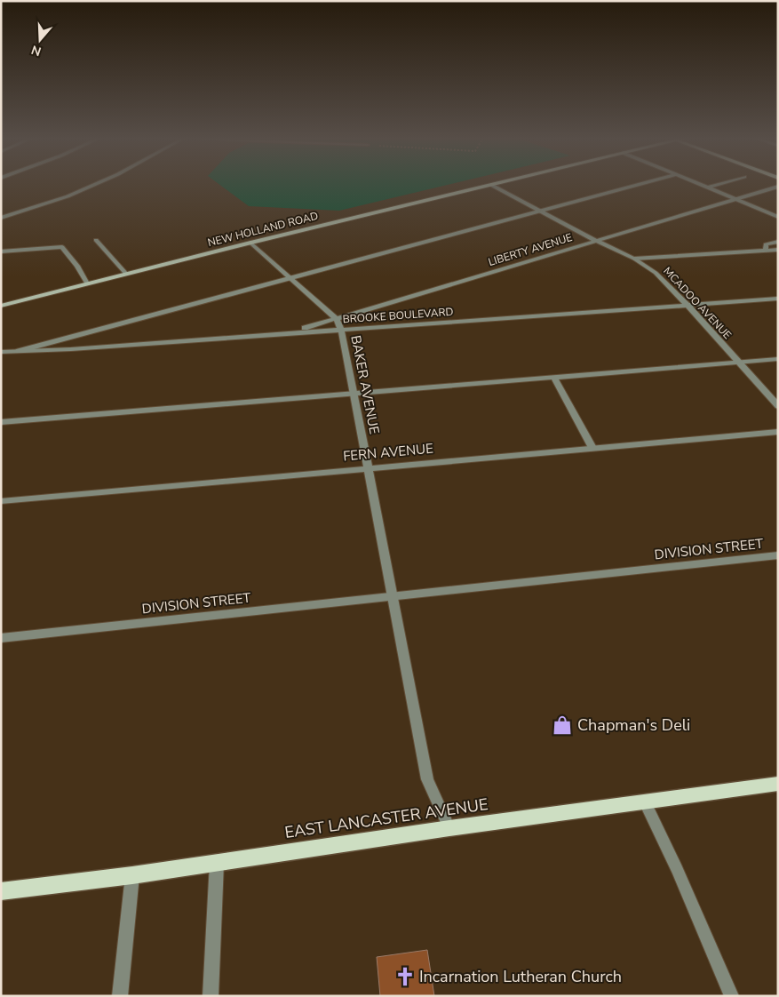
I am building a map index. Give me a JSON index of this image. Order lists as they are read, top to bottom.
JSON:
{
  "streets": {
    "main road": ["NEW HOLLAND ROAD", "EAST LANCASTER AVENUE"],
    "street": [
      "LIBERTY AVENUE",
      "MCADOO AVENUE",
      "BROOKE BOULEVARD",
      "BAKER AVENUE",
      "FERN AVENUE",
      "DIVISION STREET"
    ]
  },
  "crossings": [
    ["NEW HOLLAND ROAD", "MCADOO AVENUE"],
    ["NEW HOLLAND ROAD", "BAKER AVENUE"],
    ["LIBERTY AVENUE", "MCADOO AVENUE"],
    ["LIBERTY AVENUE", "BROOKE BOULEVARD"],
    ["LIBERTY AVENUE", "BAKER AVENUE"],
    ["MCADOO AVENUE", "BROOKE BOULEVARD"],
    ["BROOKE BOULEVARD", "BAKER AVENUE"],
    ["BAKER AVENUE", "FERN AVENUE"],
    ["BAKER AVENUE", "DIVISION STREET"],
    ["BAKER AVENUE", "EAST LANCASTER AVENUE"]
  ],
  "places": {
    "shop": ["Chapman's Deli"],
    "church": ["Incarnation Lutheran Church"]
  },
  "north": "bottom"
}
